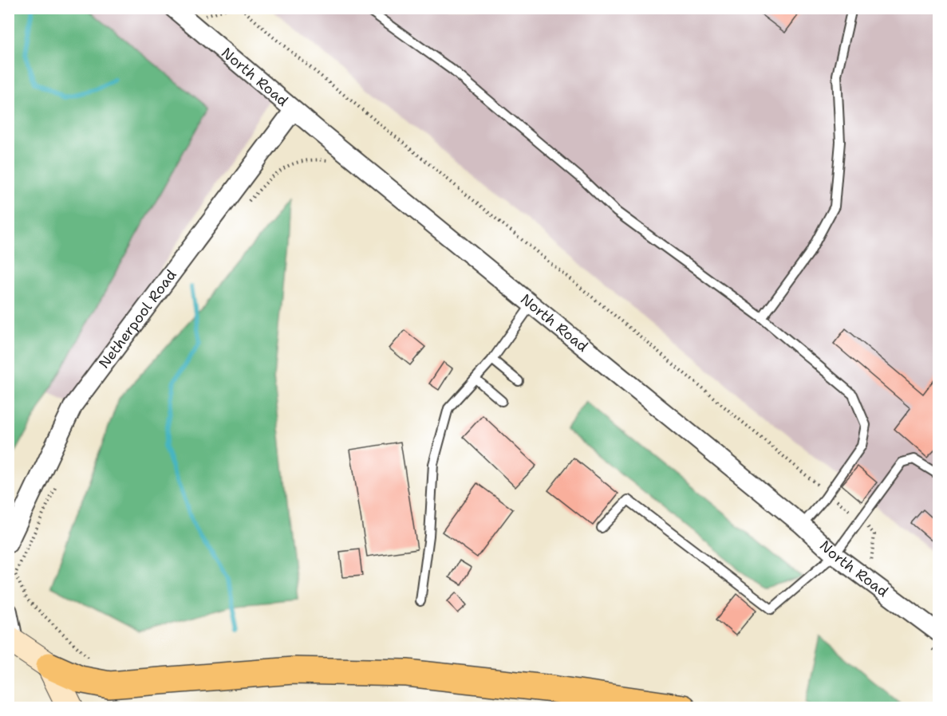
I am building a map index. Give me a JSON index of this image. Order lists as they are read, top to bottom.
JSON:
{
  "streets": {
    "street": ["North Road", "Netherpool Road"]
  },
  "crossings": [
    ["North Road", "Netherpool Road"]
  ]
}
